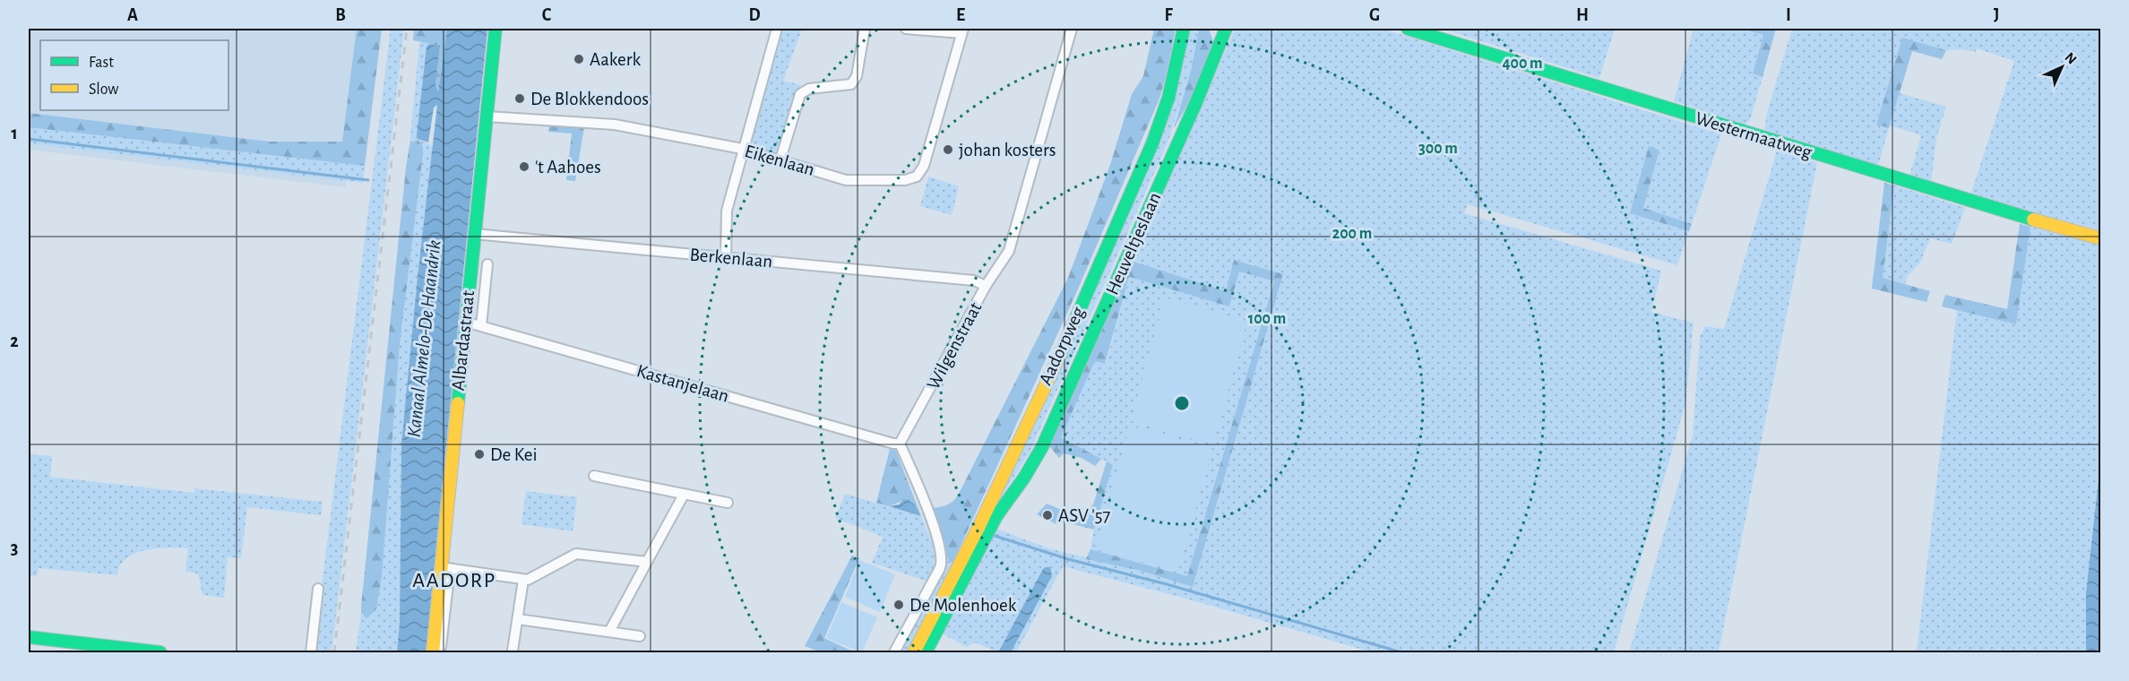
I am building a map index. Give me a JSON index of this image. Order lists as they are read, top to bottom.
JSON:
{
  "streets": {
    "street": [
      "Westermaatweg",
      "Eikenlaan",
      "Heuveltjeslaan",
      "Berkenlaan",
      "Albardastraat",
      "Wilgenstraat",
      "Aadorpweg",
      "Kastanjelaan"
    ]
  },
  "crossings": [
    ["Eikenlaan", "Albardastraat"],
    ["Berkenlaan", "Albardastraat"],
    ["Berkenlaan", "Wilgenstraat"],
    ["Albardastraat", "Kastanjelaan"],
    ["Wilgenstraat", "Kastanjelaan"]
  ],
  "districts": ["AADORP"],
  "water": ["Kanaal Almelo-De Haandrik"],
  "places": [
    "Aakerk",
    "De Blokkendoos",
    "johan kosters",
    "'t Aahoes",
    "De Kei",
    "ASV '57",
    "De Molenhoek"
  ],
  "legend": ["Fast", "Slow"],
  "north": "top right",
  "grid": {
    "columns": [
      "A",
      "B",
      "C",
      "D",
      "E",
      "F",
      "G",
      "H",
      "I",
      "J"
    ],
    "rows": ["1", "2", "3"]
  },
  "rings": [
    "400 m",
    "300 m",
    "200 m",
    "100 m"
  ]
}
